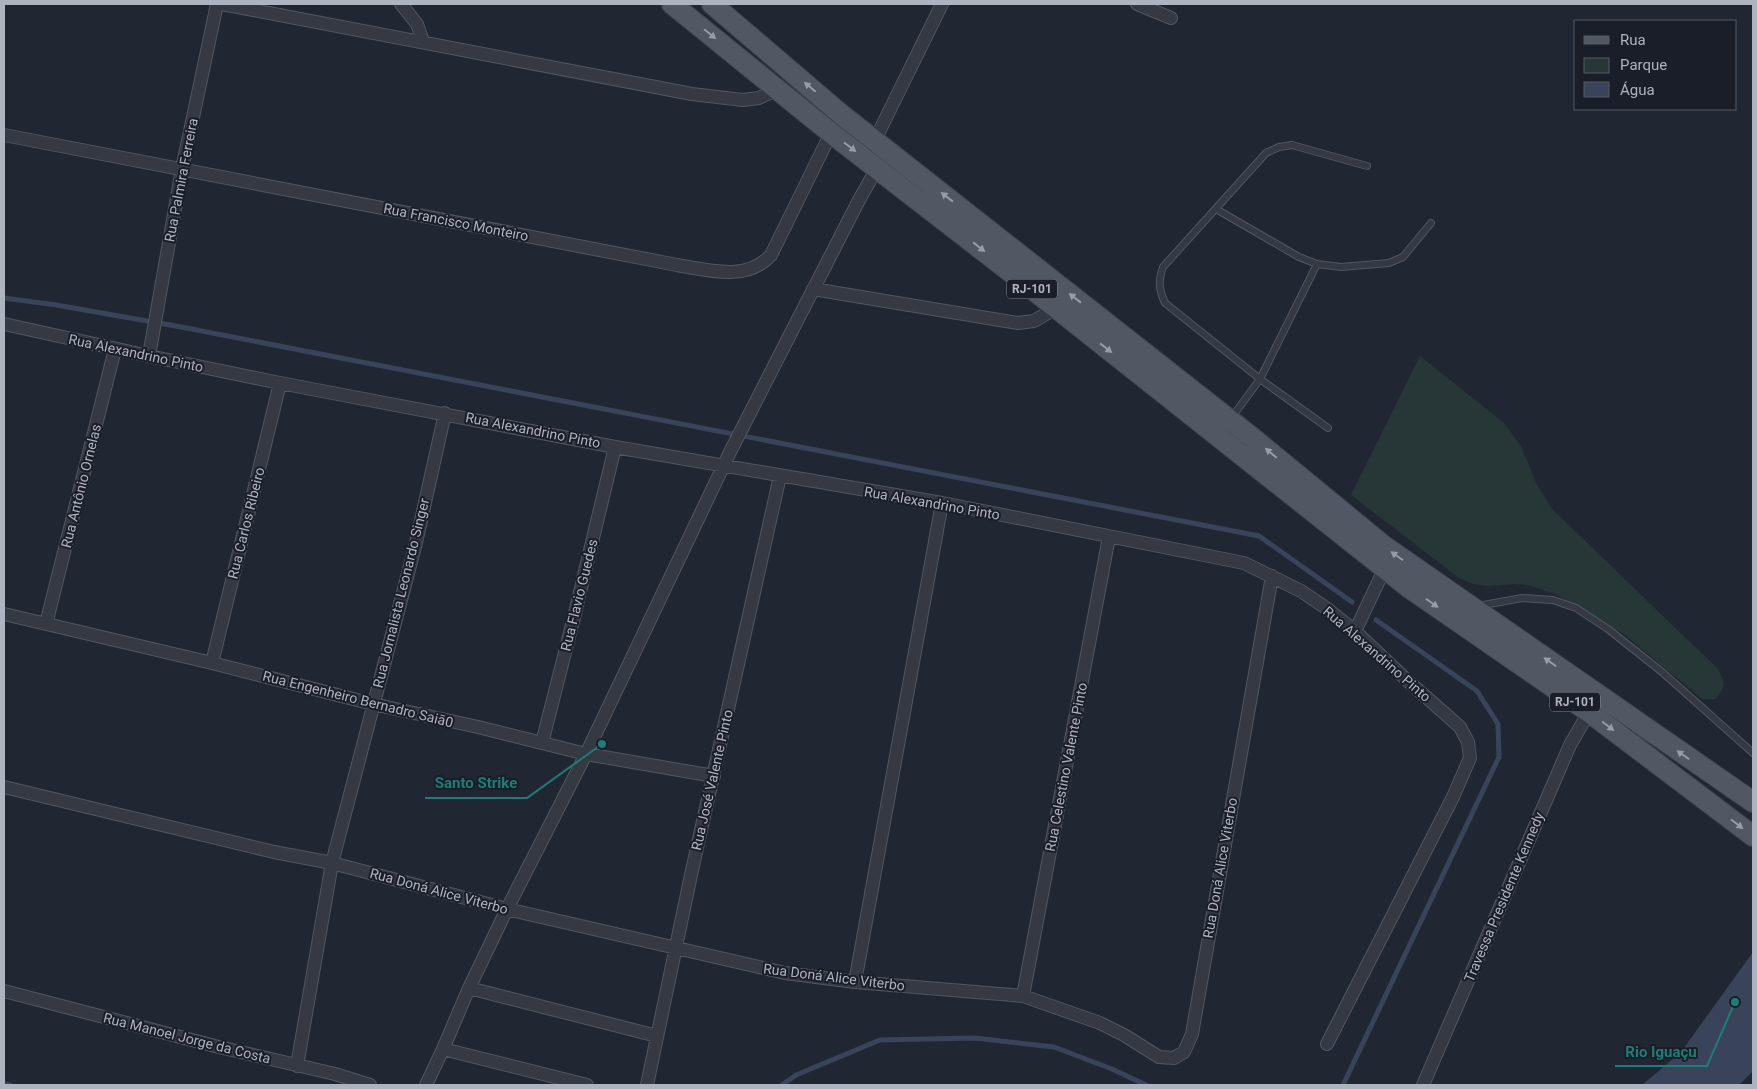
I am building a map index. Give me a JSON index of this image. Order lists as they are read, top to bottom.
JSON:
{
  "streets": {
    "main road": ["RJ-101"],
    "street": [
      "Rua Palmira Ferreira",
      "Rua Francisco Monteiro",
      "Rua Alexandrino Pinto",
      "Rua Antônio Ornelas",
      "Rua Carlos Ribeiro",
      "Rua Jornalista Leonardo Singer",
      "Rua Flavio Guedes",
      "Rua Engenheiro Bernadro Saiā0",
      "Rua Celestino Valente Pinto",
      "Rua José Valente Pinto",
      "Rua Doná Alice Viterbo",
      "Travessa Presidente Kennedy",
      "Rua Manoel Jorge da Costa"
    ]
  },
  "crossings": [
    ["Rua Palmira Ferreira", "Rua Francisco Monteiro"],
    ["Rua Palmira Ferreira", "Rua Alexandrino Pinto"],
    ["Rua Francisco Monteiro", "RJ-101"],
    ["RJ-101", "Travessa Presidente Kennedy"],
    ["Rua Alexandrino Pinto", "Rua Antônio Ornelas"],
    ["Rua Alexandrino Pinto", "Rua Carlos Ribeiro"],
    ["Rua Alexandrino Pinto", "Rua Jornalista Leonardo Singer"],
    ["Rua Alexandrino Pinto", "Rua Flavio Guedes"],
    ["Rua Alexandrino Pinto", "Rua Celestino Valente Pinto"],
    ["Rua Alexandrino Pinto", "Rua José Valente Pinto"],
    ["Rua Alexandrino Pinto", "Rua Doná Alice Viterbo"],
    ["Rua Antônio Ornelas", "Rua Engenheiro Bernadro Saiā0"],
    ["Rua Carlos Ribeiro", "Rua Engenheiro Bernadro Saiā0"],
    ["Rua Jornalista Leonardo Singer", "Rua Engenheiro Bernadro Saiā0"],
    ["Rua Jornalista Leonardo Singer", "Rua Doná Alice Viterbo"],
    ["Rua Jornalista Leonardo Singer", "Rua Manoel Jorge da Costa"],
    ["Rua Flavio Guedes", "Rua Engenheiro Bernadro Saiā0"],
    ["Rua Engenheiro Bernadro Saiā0", "Rua José Valente Pinto"],
    ["Rua Celestino Valente Pinto", "Rua Doná Alice Viterbo"],
    ["Rua José Valente Pinto", "Rua Doná Alice Viterbo"]
  ],
  "places": ["Santo Strike", "Rio Iguaçu"],
  "legend": ["Rua", "Parque", "Água"]
}
